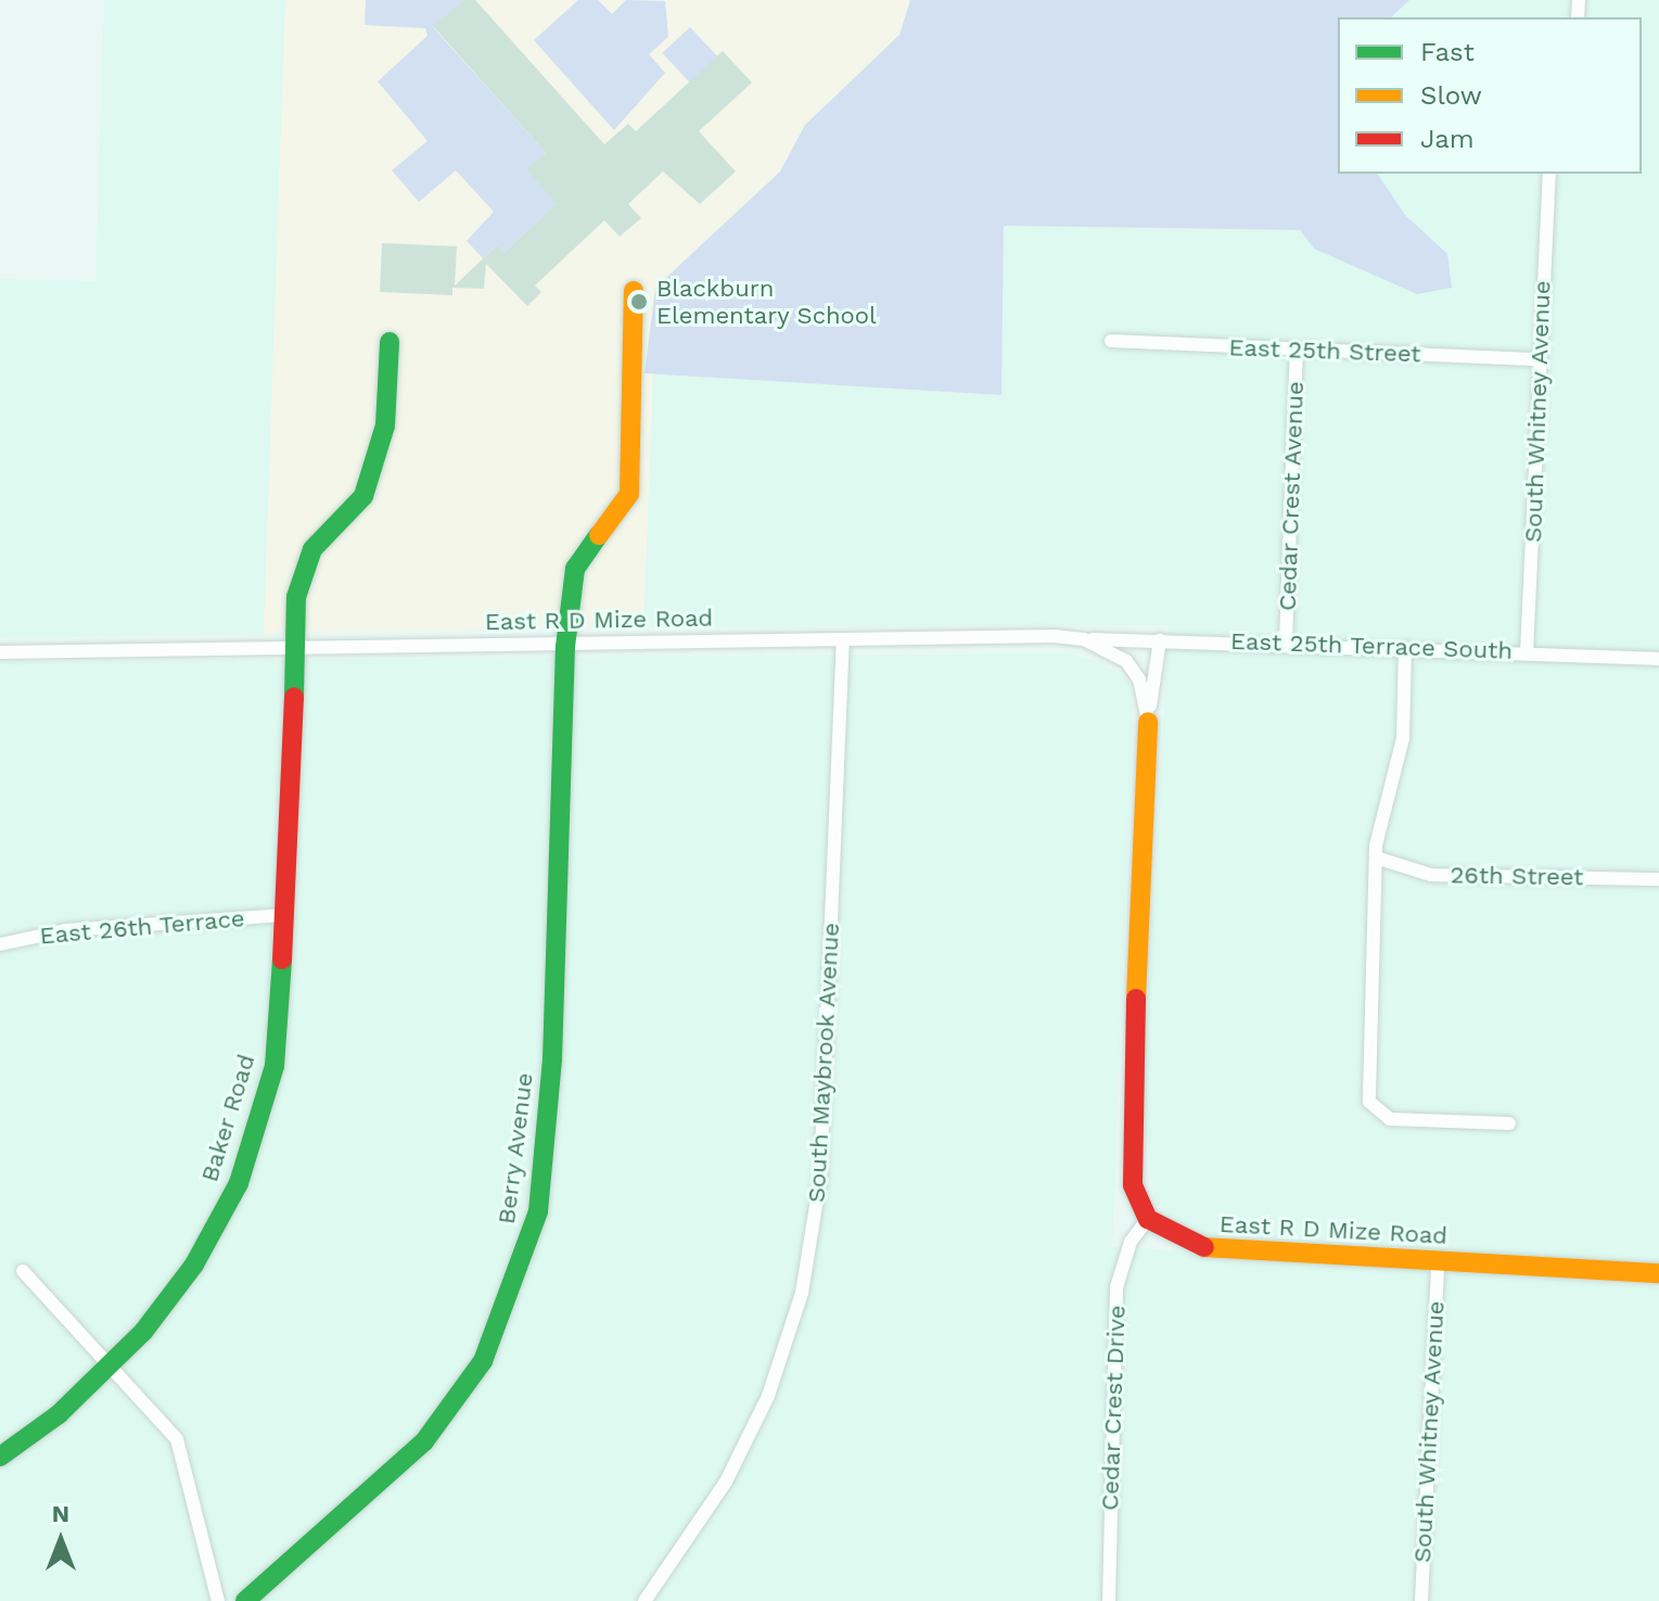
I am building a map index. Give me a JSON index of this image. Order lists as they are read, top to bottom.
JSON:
{
  "streets": {
    "street": [
      "East 25th Street",
      "South Whitney Avenue",
      "Cedar Crest Avenue",
      "East R D Mize Road",
      "East 25th Terrace South",
      "26th Street",
      "East 26th Terrace",
      "South Maybrook Avenue",
      "Baker Road",
      "Berry Avenue",
      "Cedar Crest Drive"
    ]
  },
  "crossings": [
    ["East 25th Street", "South Whitney Avenue"],
    ["East 25th Street", "Cedar Crest Avenue"],
    ["South Whitney Avenue", "East R D Mize Road"],
    ["South Whitney Avenue", "East 25th Terrace South"],
    ["Cedar Crest Avenue", "East 25th Terrace South"],
    ["East R D Mize Road", "East 25th Terrace South"],
    ["East R D Mize Road", "South Maybrook Avenue"],
    ["East R D Mize Road", "Baker Road"],
    ["East R D Mize Road", "Berry Avenue"],
    ["East R D Mize Road", "Cedar Crest Drive"],
    ["East 26th Terrace", "Baker Road"]
  ],
  "places": ["Blackburn Elementary School"],
  "legend": ["Fast", "Slow", "Jam"],
  "north": "top"
}
